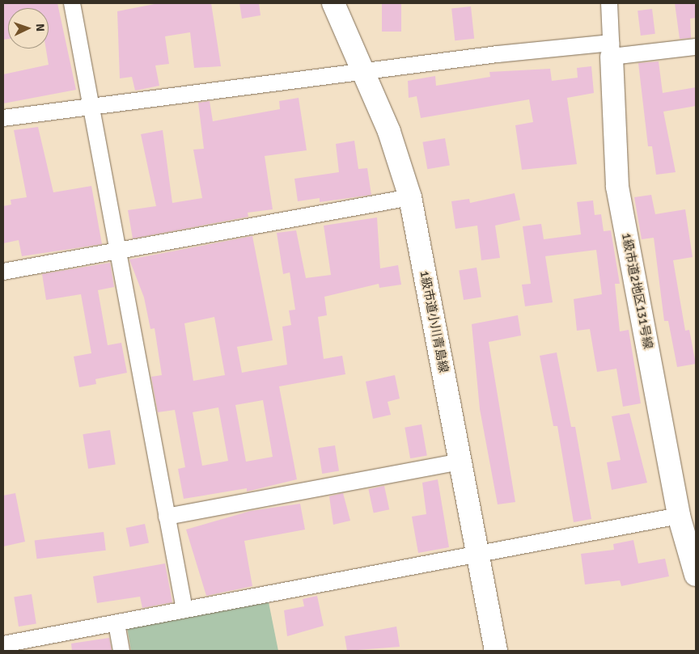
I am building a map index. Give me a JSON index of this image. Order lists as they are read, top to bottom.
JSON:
{
  "streets": {
    "street": ["1級市道2地区131号線", "1級市道小川青島線"]
  },
  "north": "right"
}
